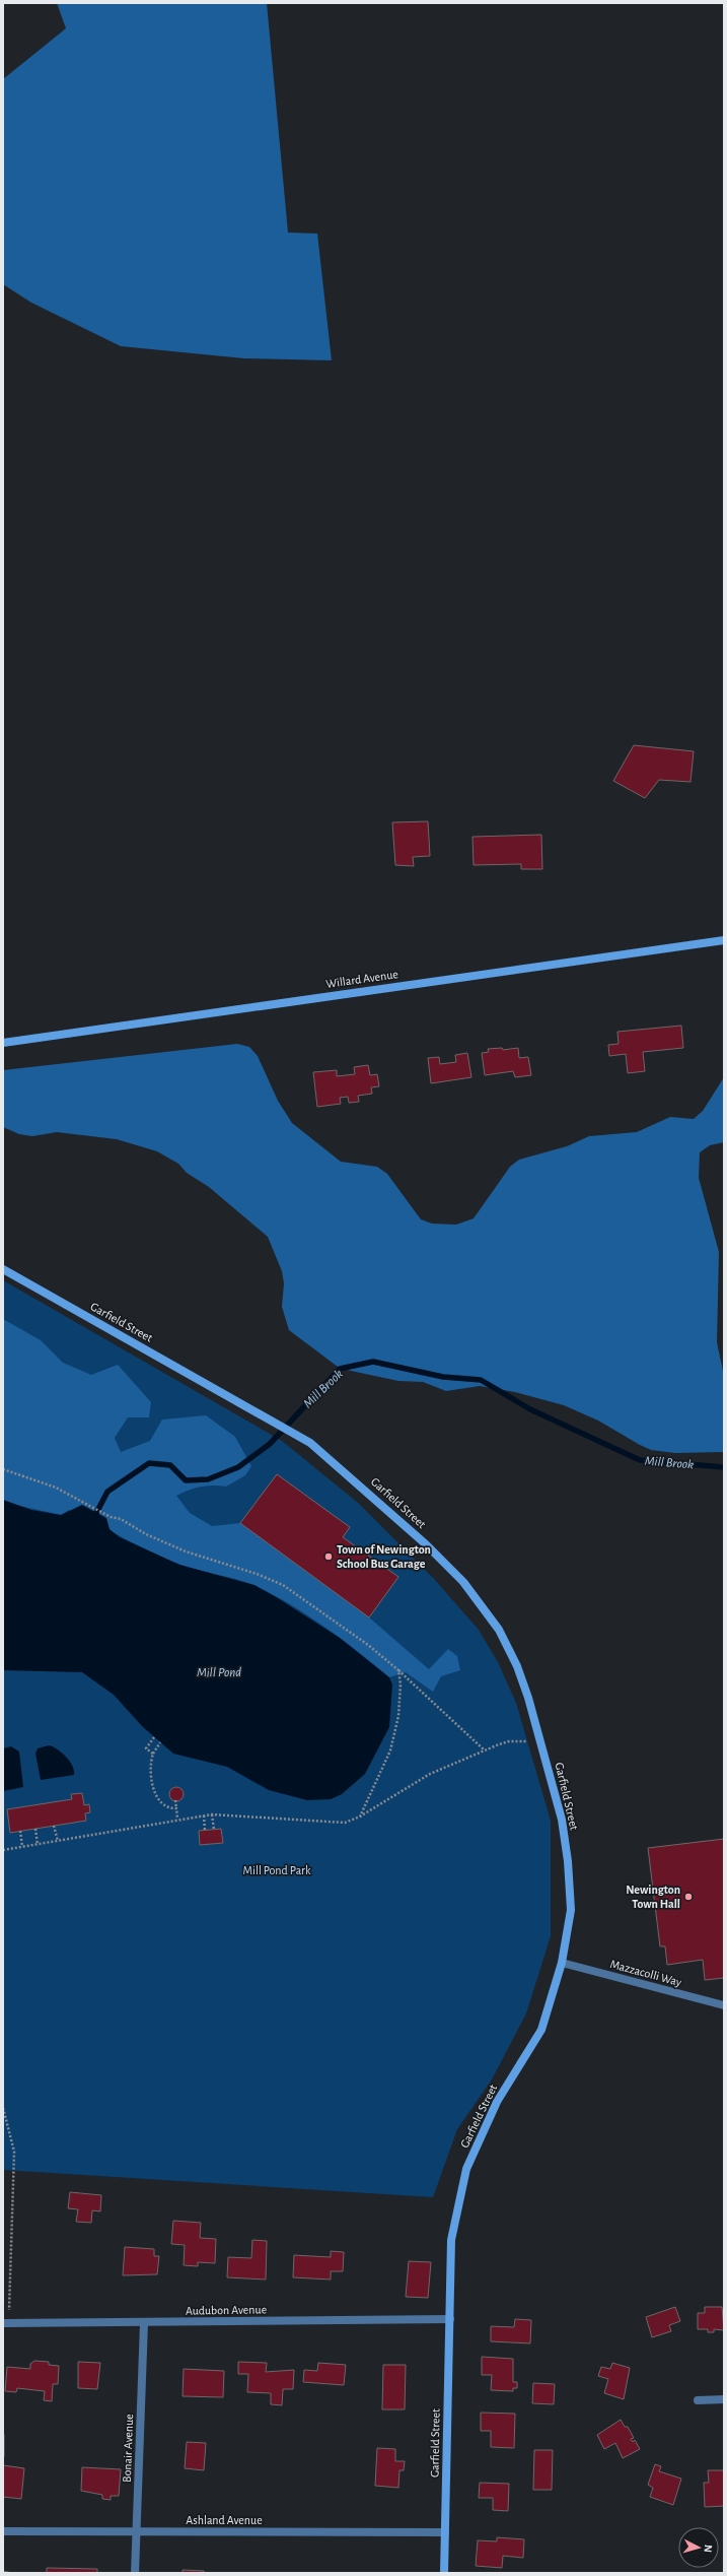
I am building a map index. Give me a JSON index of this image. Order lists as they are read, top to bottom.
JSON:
{
  "streets": {
    "street": [
      "Willard Avenue",
      "Garfield Street",
      "Mazzacolli Way",
      "Audubon Avenue",
      "Bonair Avenue",
      "Ashland Avenue"
    ]
  },
  "crossings": [
    ["Garfield Street", "Mazzacolli Way"],
    ["Garfield Street", "Audubon Avenue"],
    ["Garfield Street", "Ashland Avenue"],
    ["Audubon Avenue", "Bonair Avenue"],
    ["Bonair Avenue", "Ashland Avenue"]
  ],
  "water": ["Mill Brook", "Mill Pond"],
  "parks": ["Mill Pond Park"],
  "places": ["Town of Newington School Bus Garage", "Newington Town Hall"],
  "north": "right"
}
